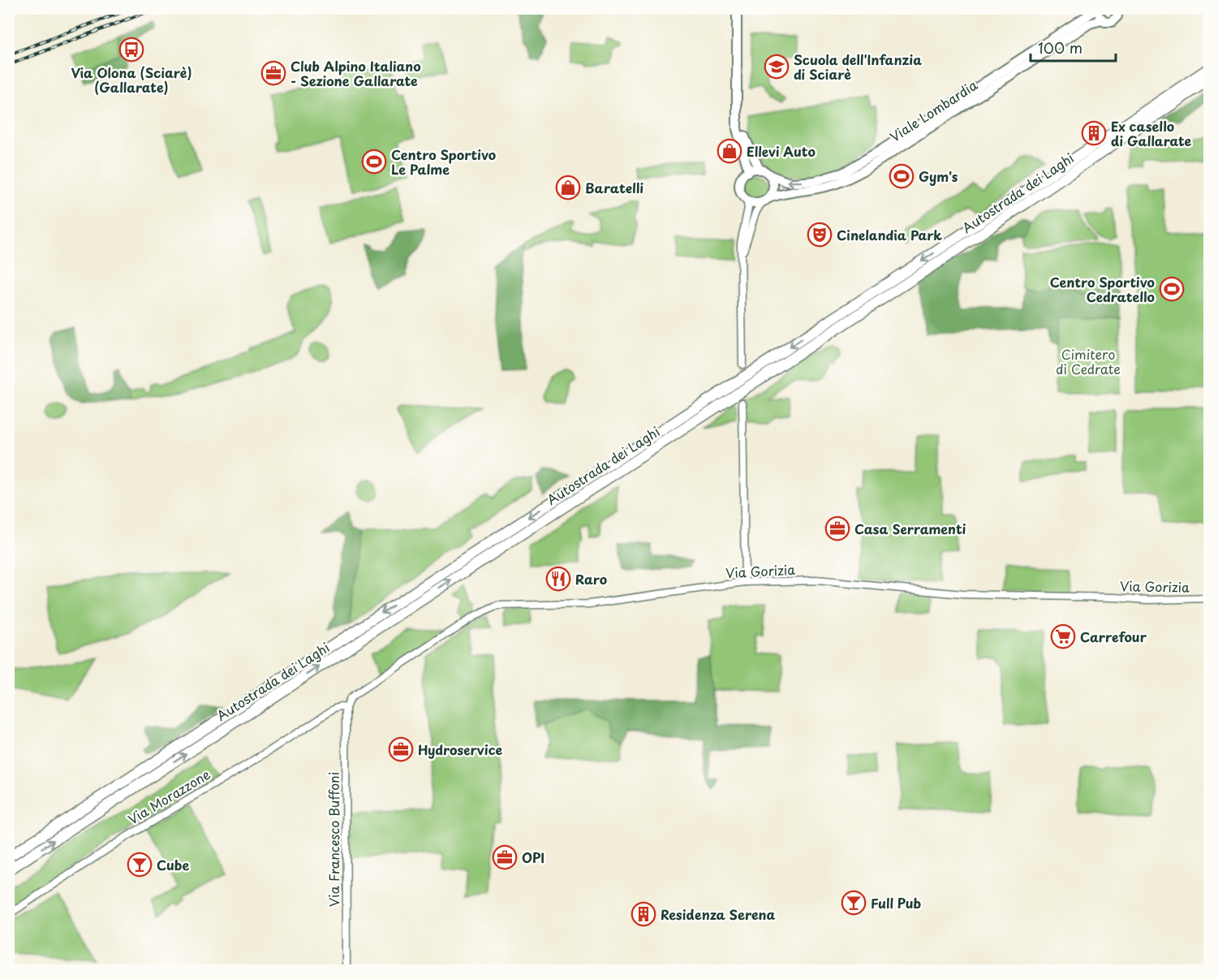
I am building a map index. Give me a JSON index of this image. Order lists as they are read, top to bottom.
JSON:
{
  "streets": {
    "highway": ["Autostrada dei Laghi"],
    "main road": ["Viale Lombardia"],
    "street": ["Via Gorizia", "Via Morazzone", "Via Francesco Buffoni"]
  },
  "crossings": [
    ["Via Gorizia", "Via Morazzone"],
    ["Via Gorizia", "Via Francesco Buffoni"],
    ["Via Morazzone", "Via Francesco Buffoni"]
  ],
  "parks": ["Cimitero di Cedrate"],
  "places": {
    "bus stop": ["Via Olona (Sciarè) (Gallarate)"],
    "school or university": ["Scuola dell'Infanzia di Sciarè"],
    "office": [
      "Club Alpino Italiano - Sezione Gallarate",
      "Casa Serramenti",
      "Hydroservice",
      "OPI"
    ],
    "building": ["Ex casello di Gallarate", "Residenza Serena"],
    "shop": ["Ellevi Auto", "Baratelli"],
    "sports": ["Centro Sportivo Le Palme", "Gym's", "Centro Sportivo Cedratello"],
    "theatre": ["Cinelandia Park"],
    "restaurant": ["Raro"],
    "supermarket": ["Carrefour"],
    "bar": ["Cube", "Full Pub"]
  },
  "scale_bar": "100 m"
}
